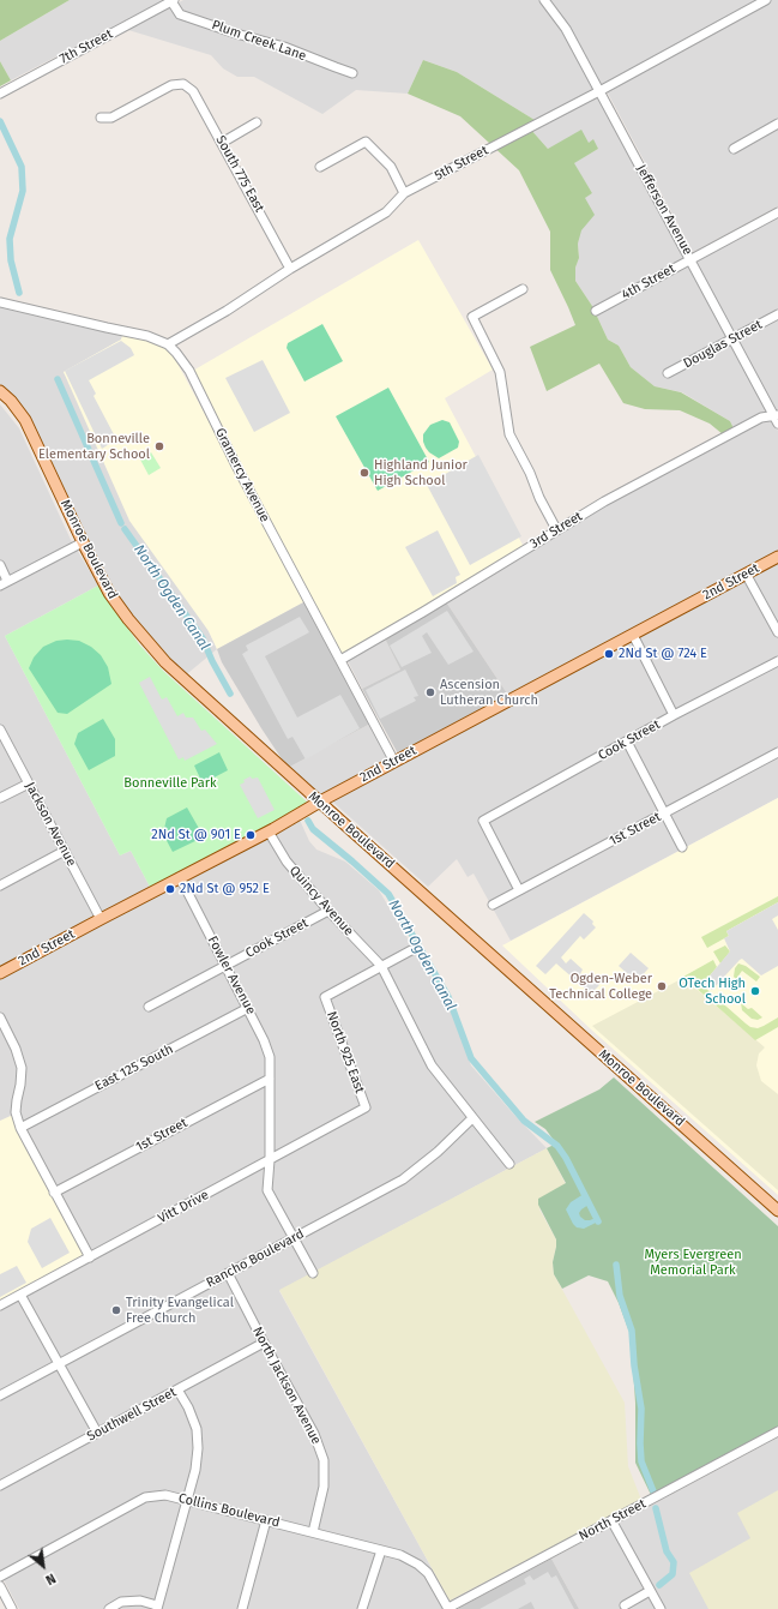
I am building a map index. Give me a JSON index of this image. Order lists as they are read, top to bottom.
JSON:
{
  "streets": {
    "main road": ["Monroe Boulevard", "2nd Street"],
    "street": [
      "Plum Creek Lane",
      "7th Street",
      "5th Street",
      "South 775 East",
      "Jefferson Avenue",
      "4th Street",
      "Douglas Street",
      "Gramercy Avenue",
      "3rd Street",
      "Cook Street",
      "Jackson Avenue",
      "1st Street",
      "Quincy Avenue",
      "Fowler Avenue",
      "North 925 East",
      "East 125 South",
      "Vitt Drive",
      "Rancho Boulevard",
      "North Jackson Avenue",
      "Southwell Street",
      "Collins Boulevard",
      "North Street"
    ]
  },
  "crossings": [
    ["Plum Creek Lane", "7th Street"],
    ["5th Street", "South 775 East"],
    ["5th Street", "Jefferson Avenue"],
    ["5th Street", "Gramercy Avenue"],
    ["Jefferson Avenue", "4th Street"],
    ["Jefferson Avenue", "Douglas Street"],
    ["Jefferson Avenue", "3rd Street"],
    ["Gramercy Avenue", "3rd Street"],
    ["Gramercy Avenue", "2nd Street"],
    ["Monroe Boulevard", "2nd Street"],
    ["2nd Street", "Jackson Avenue"],
    ["2nd Street", "Quincy Avenue"],
    ["2nd Street", "Fowler Avenue"],
    ["Cook Street", "1st Street"],
    ["Cook Street", "Quincy Avenue"],
    ["Cook Street", "Fowler Avenue"],
    ["1st Street", "Fowler Avenue"],
    ["Quincy Avenue", "North 925 East"],
    ["Quincy Avenue", "Rancho Boulevard"],
    ["Fowler Avenue", "East 125 South"],
    ["Fowler Avenue", "Vitt Drive"],
    ["Fowler Avenue", "Rancho Boulevard"],
    ["North 925 East", "Vitt Drive"],
    ["Rancho Boulevard", "North Jackson Avenue"],
    ["North Jackson Avenue", "Southwell Street"],
    ["North Jackson Avenue", "Collins Boulevard"],
    ["Collins Boulevard", "North Street"]
  ],
  "water": ["North Ogden Canal"],
  "parks": ["Bonneville Park", "Myers Evergreen Memorial Park"],
  "places": [
    "Bonneville Elementary School",
    "Highland Junior High School",
    "2Nd St @ 724 E",
    "Ascension Lutheran Church",
    "2Nd St @ 901 E",
    "2Nd St @ 952 E",
    "Ogden-Weber Technical College",
    "OTech High School",
    "Trinity Evangelical Free Church"
  ],
  "north": "bottom right"
}
